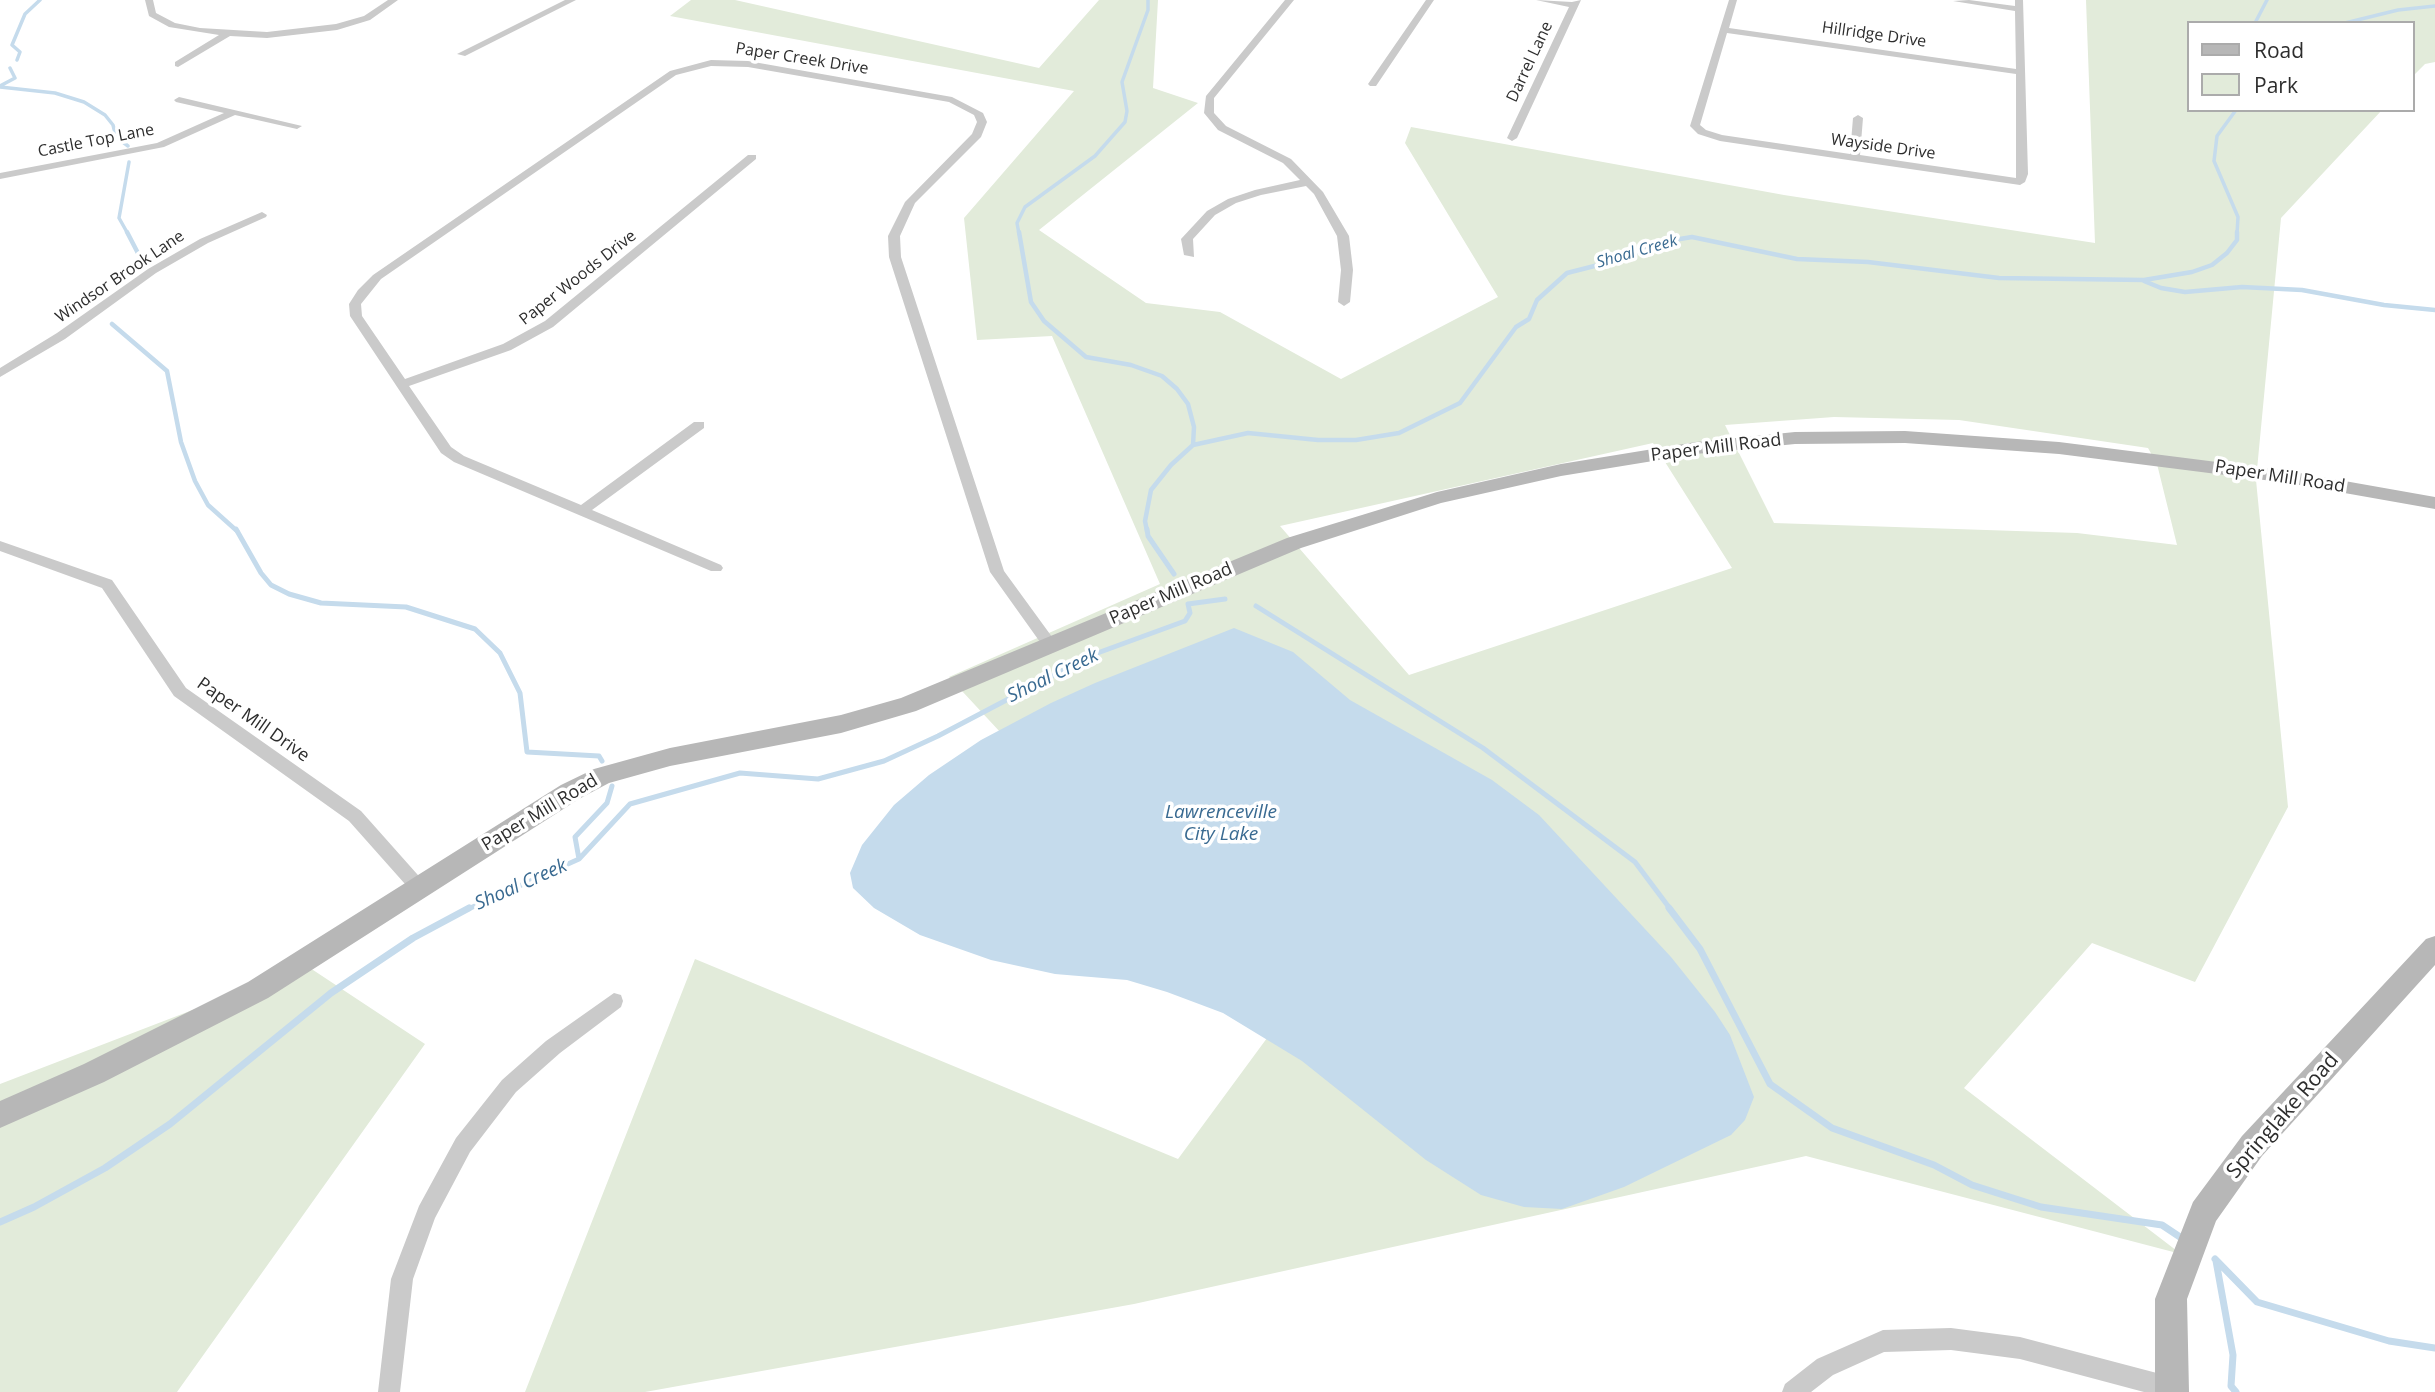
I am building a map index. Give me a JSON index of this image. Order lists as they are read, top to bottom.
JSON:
{
  "streets": {
    "street": [
      "Hillridge Drive",
      "Paper Creek Drive",
      "Darrel Lane",
      "Castle Top Lane",
      "Wayside Drive",
      "Windsor Brook Lane",
      "Paper Woods Drive",
      "Paper Mill Road",
      "Paper Mill Drive",
      "Springlake Road"
    ]
  },
  "crossings": [
    ["Hillridge Drive", "Wayside Drive"],
    ["Paper Creek Drive", "Paper Woods Drive"],
    ["Paper Creek Drive", "Paper Mill Road"],
    ["Paper Mill Road", "Paper Mill Drive"]
  ],
  "water": ["Shoal Creek", "Lawrenceville City Lake"],
  "legend": ["Road", "Park"]
}
